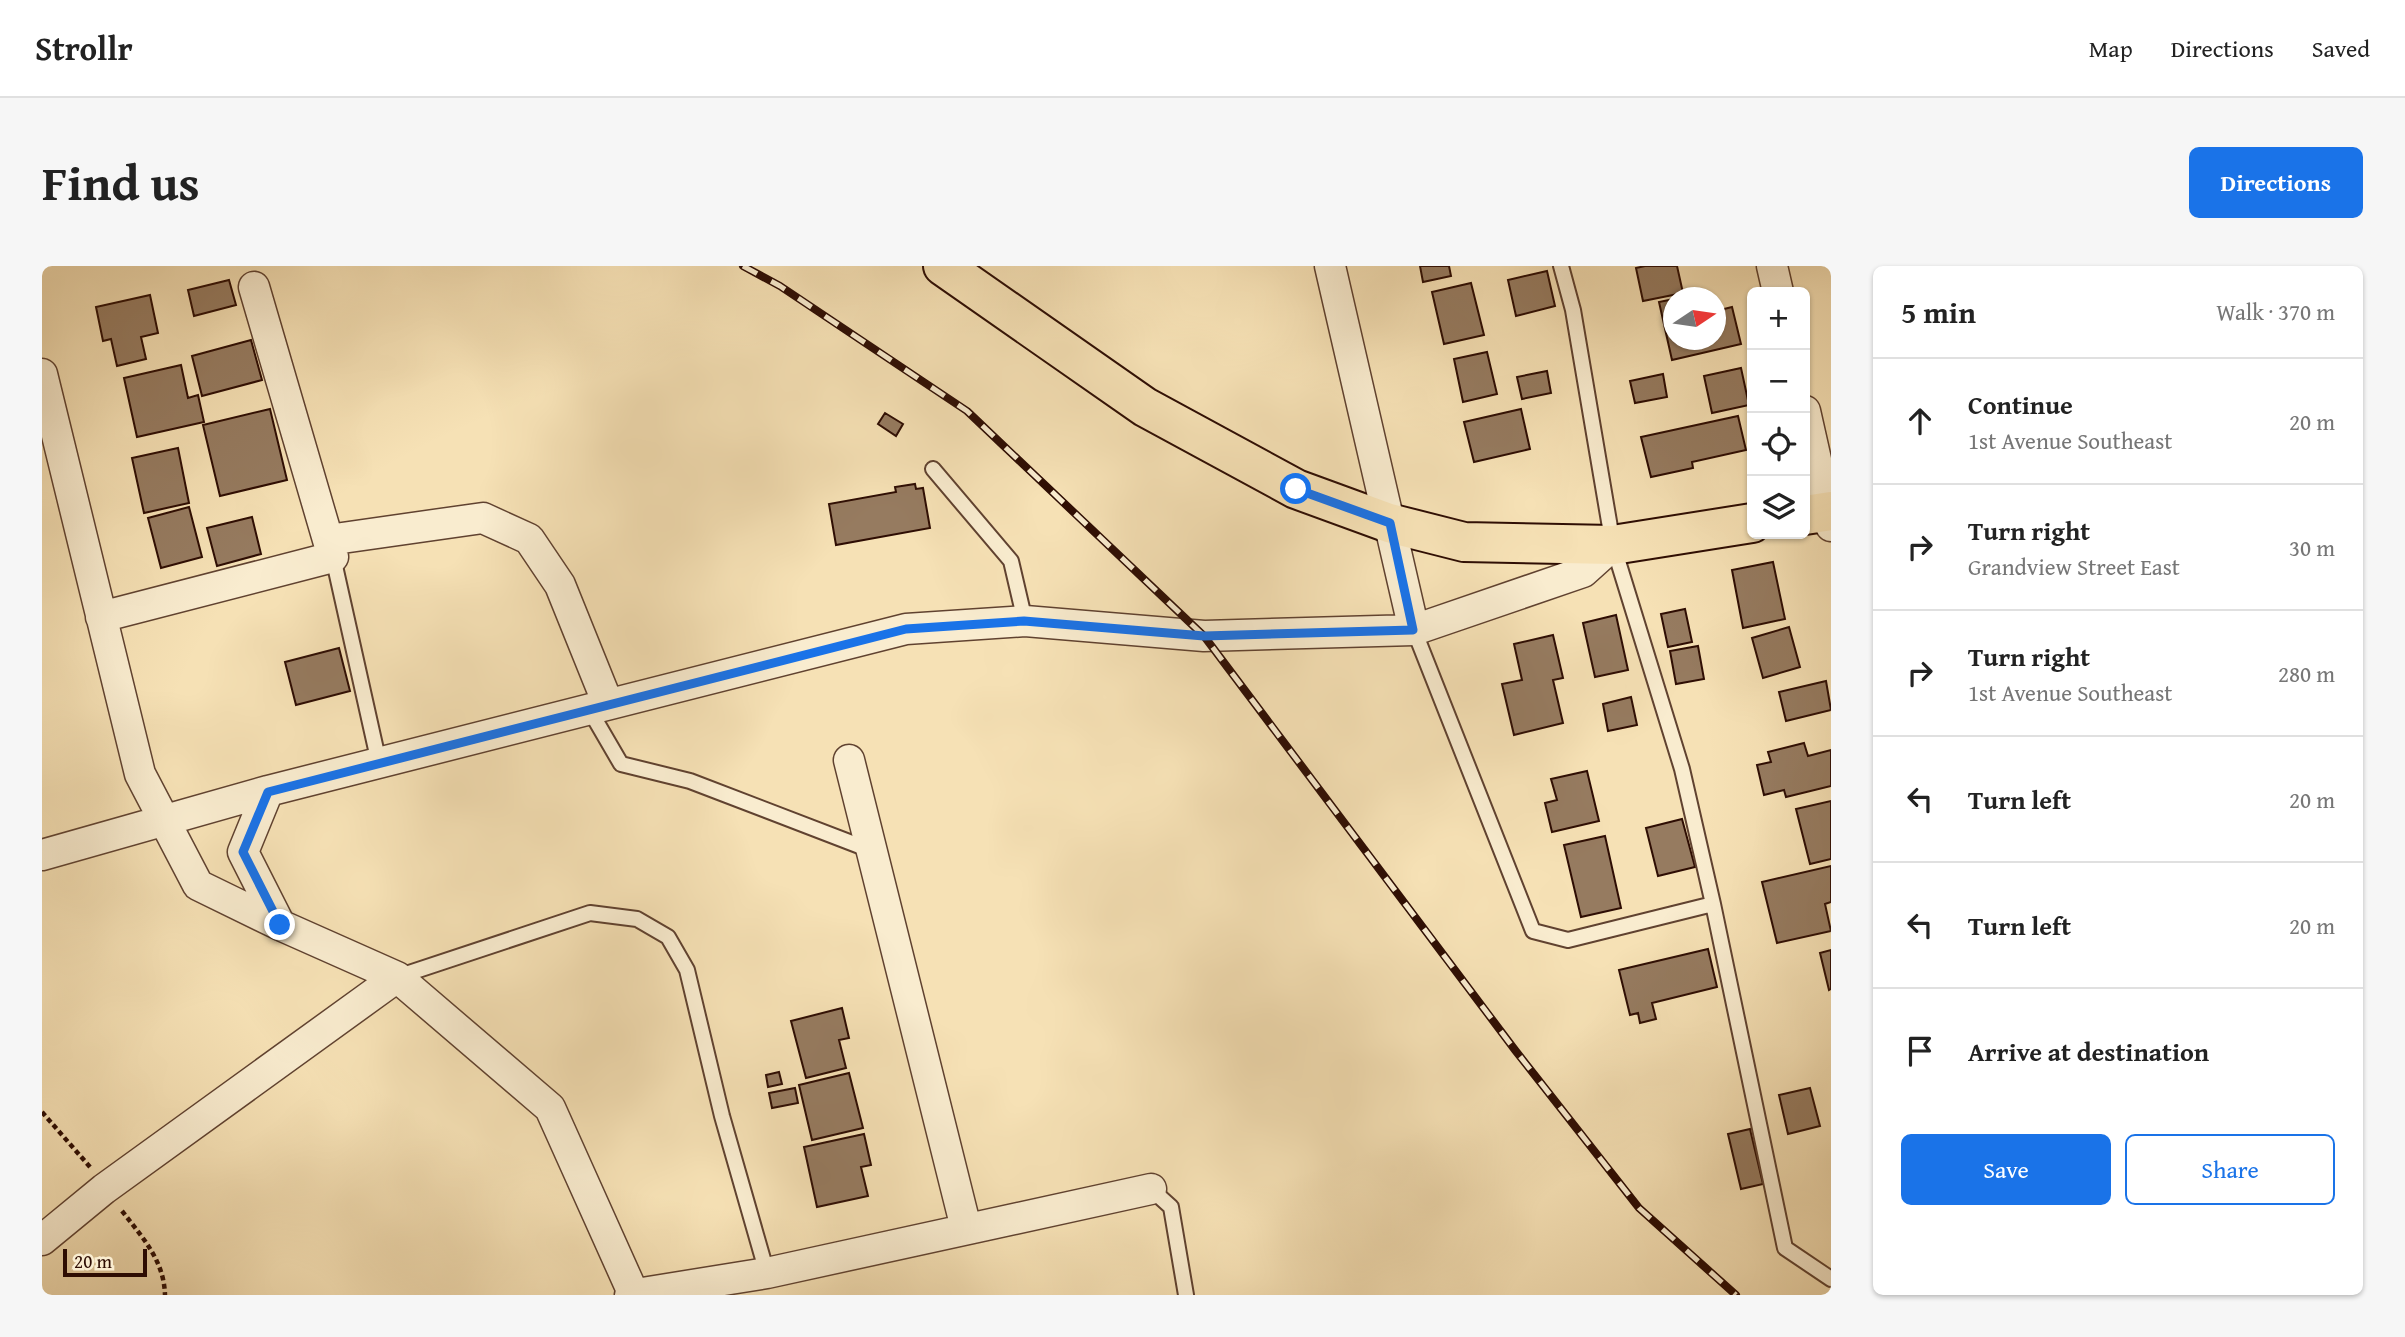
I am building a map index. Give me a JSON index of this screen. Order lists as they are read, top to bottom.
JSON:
{
  "scale_bar": "20 m",
  "north": "right",
  "page": {
    "header": "Strollr",
    "nav": ["Map", "Directions", "Saved"],
    "title": "Find us",
    "buttons": [
      "Directions",
      ["Save", "Share"]
    ],
    "heading": ["5 min", "Walk · 370 m"],
    "map_buttons": ["+", "−"],
    "list": [
      ["Continue", "1st Avenue Southeast", "20 m"],
      ["Turn right", "Grandview Street East", "30 m"],
      ["Turn right", "1st Avenue Southeast", "280 m"],
      ["Turn left", "20 m"],
      ["Turn left", "20 m"],
      "Arrive at destination"
    ],
    "scale": "20 m"
  }
}
